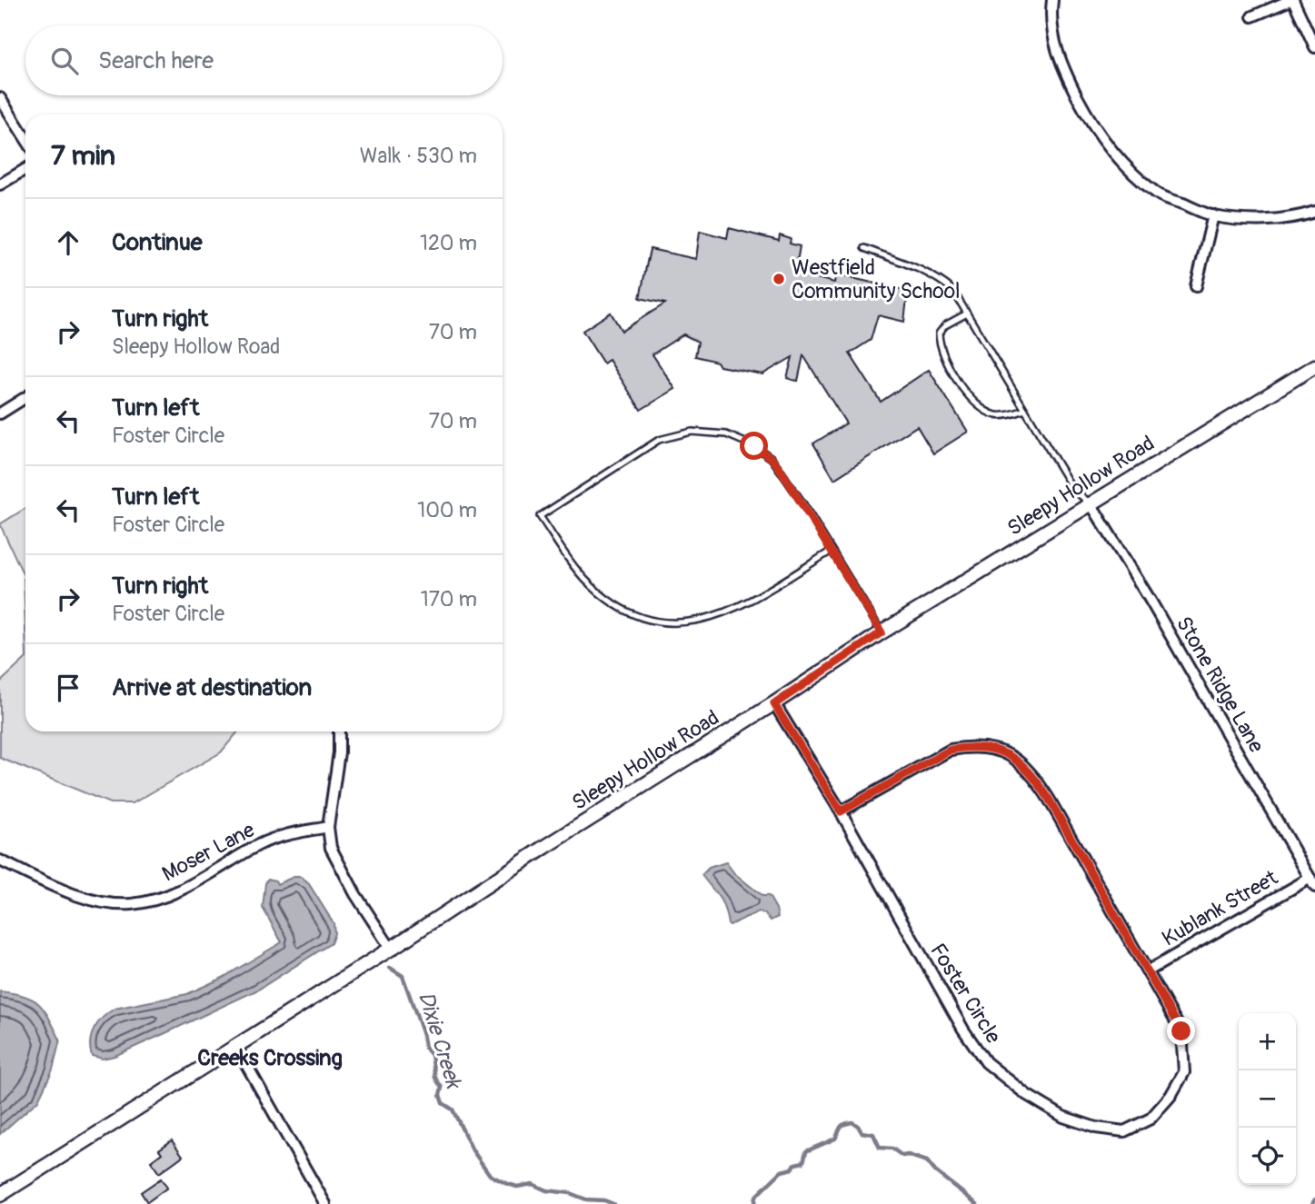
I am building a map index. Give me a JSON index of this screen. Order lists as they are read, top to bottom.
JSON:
{
  "streets": {
    "street": [
      "Sleepy Hollow Road",
      "Stone Ridge Lane",
      "Moser Lane",
      "Kublank Street",
      "Foster Circle"
    ]
  },
  "crossings": [
    ["Sleepy Hollow Road", "Stone Ridge Lane"],
    ["Sleepy Hollow Road", "Foster Circle"],
    ["Stone Ridge Lane", "Kublank Street"],
    ["Kublank Street", "Foster Circle"]
  ],
  "districts": ["Creeks Crossing"],
  "water": ["Dixie Creek"],
  "places": ["Westfield Community School"],
  "page": {
    "search": "Search here",
    "heading": ["7 min", "Walk · 530 m"],
    "list": [
      ["Continue", "120 m"],
      ["Turn right", "Sleepy Hollow Road", "70 m"],
      ["Turn left", "Foster Circle", "70 m"],
      ["Turn left", "Foster Circle", "100 m"],
      ["Turn right", "Foster Circle", "170 m"],
      "Arrive at destination"
    ],
    "map_buttons": ["+", "−"]
  }
}
